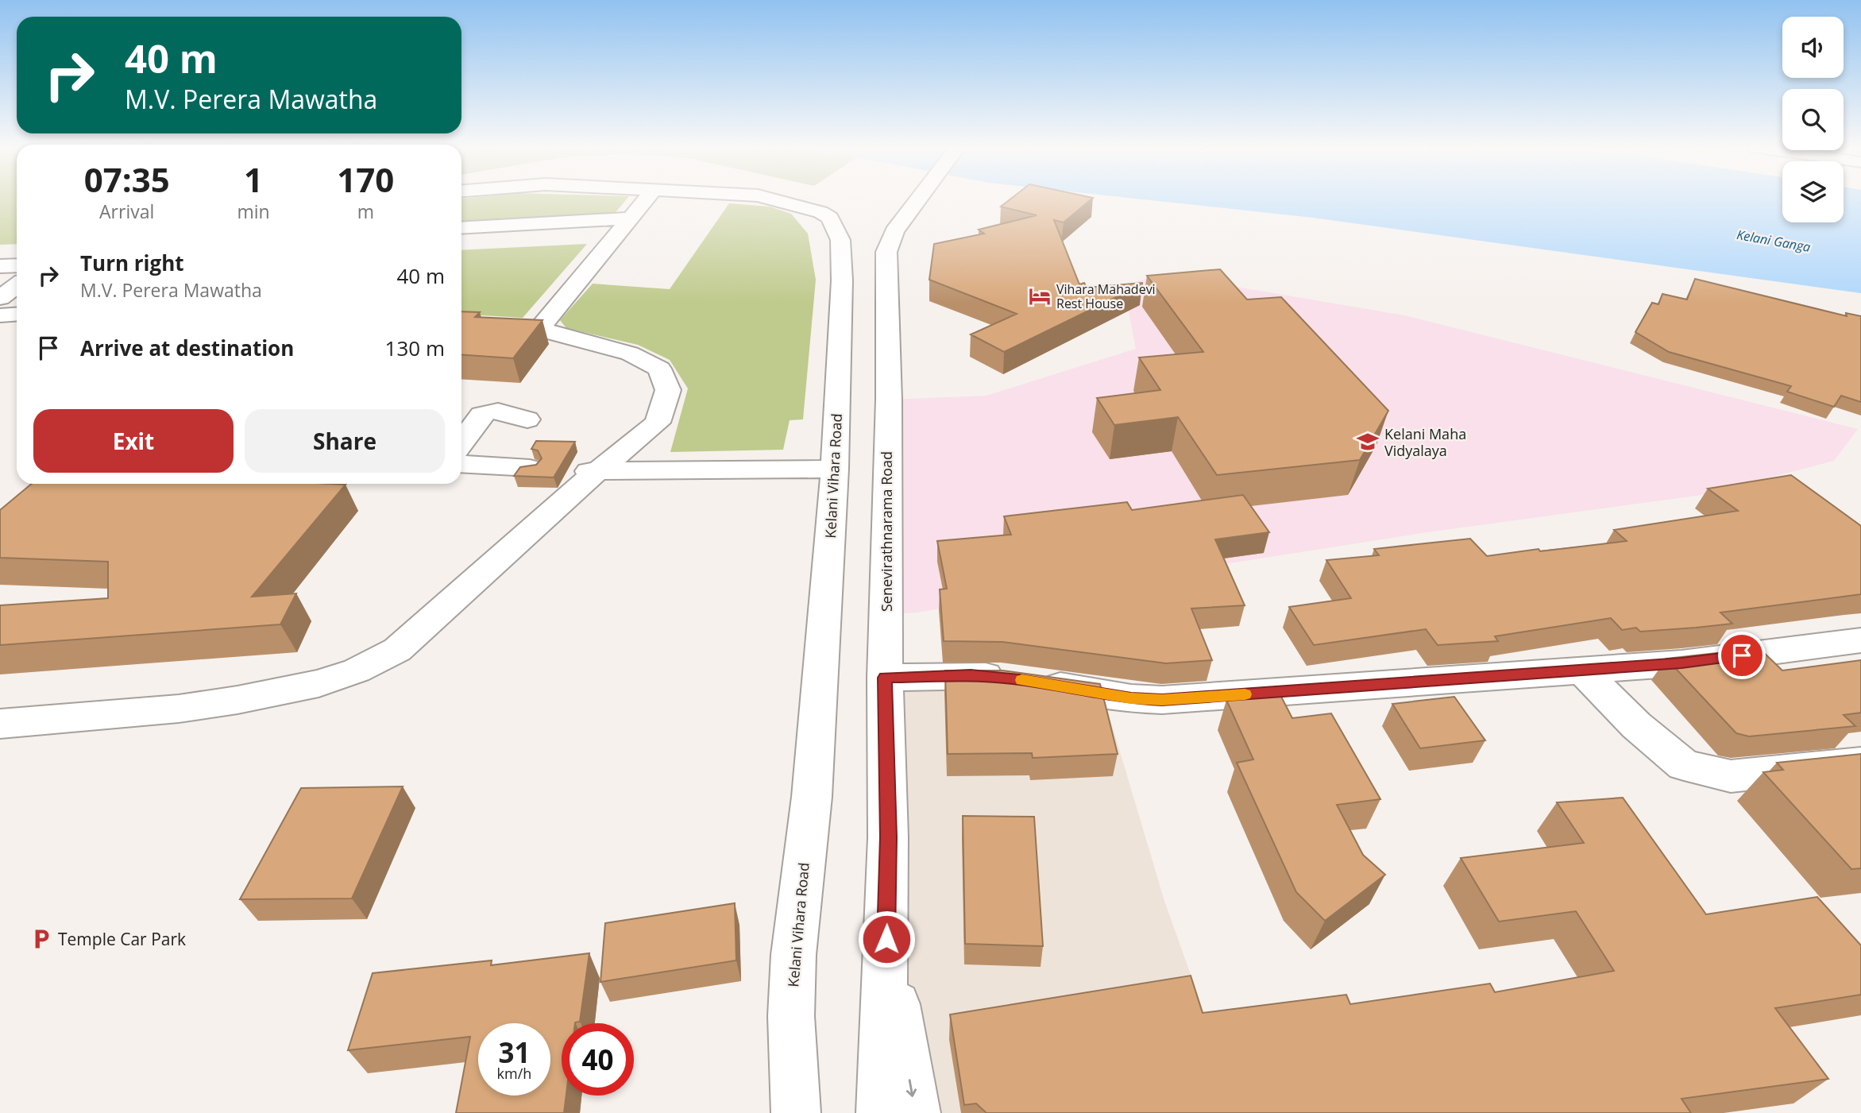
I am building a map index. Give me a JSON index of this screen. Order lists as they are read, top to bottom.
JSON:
{
  "streets": {
    "street": ["Kelani Vihara Road", "Senevirathnarama Road"]
  },
  "water": ["Kelani Ganga"],
  "places": {
    "hotel": ["Vihara Mahadevi Rest House"],
    "school or university": ["Kelani Maha Vidyalaya"],
    "parking": ["Temple Car Park"]
  },
  "page": {
    "turn": ["40 m", "M.V. Perera Mawatha"],
    "eta": [
      "07:35",
      "Arrival",
      "1",
      "min",
      "170",
      "m"
    ],
    "list": [
      {
        "name": "Turn right",
        "note": "M.V. Perera Mawatha",
        "value": "40 m"
      },
      {
        "name": "Arrive at destination",
        "value": "130 m"
      }
    ],
    "buttons": ["Exit", "Share"],
    "speed": "31 km/h",
    "limit": "40"
  }
}
